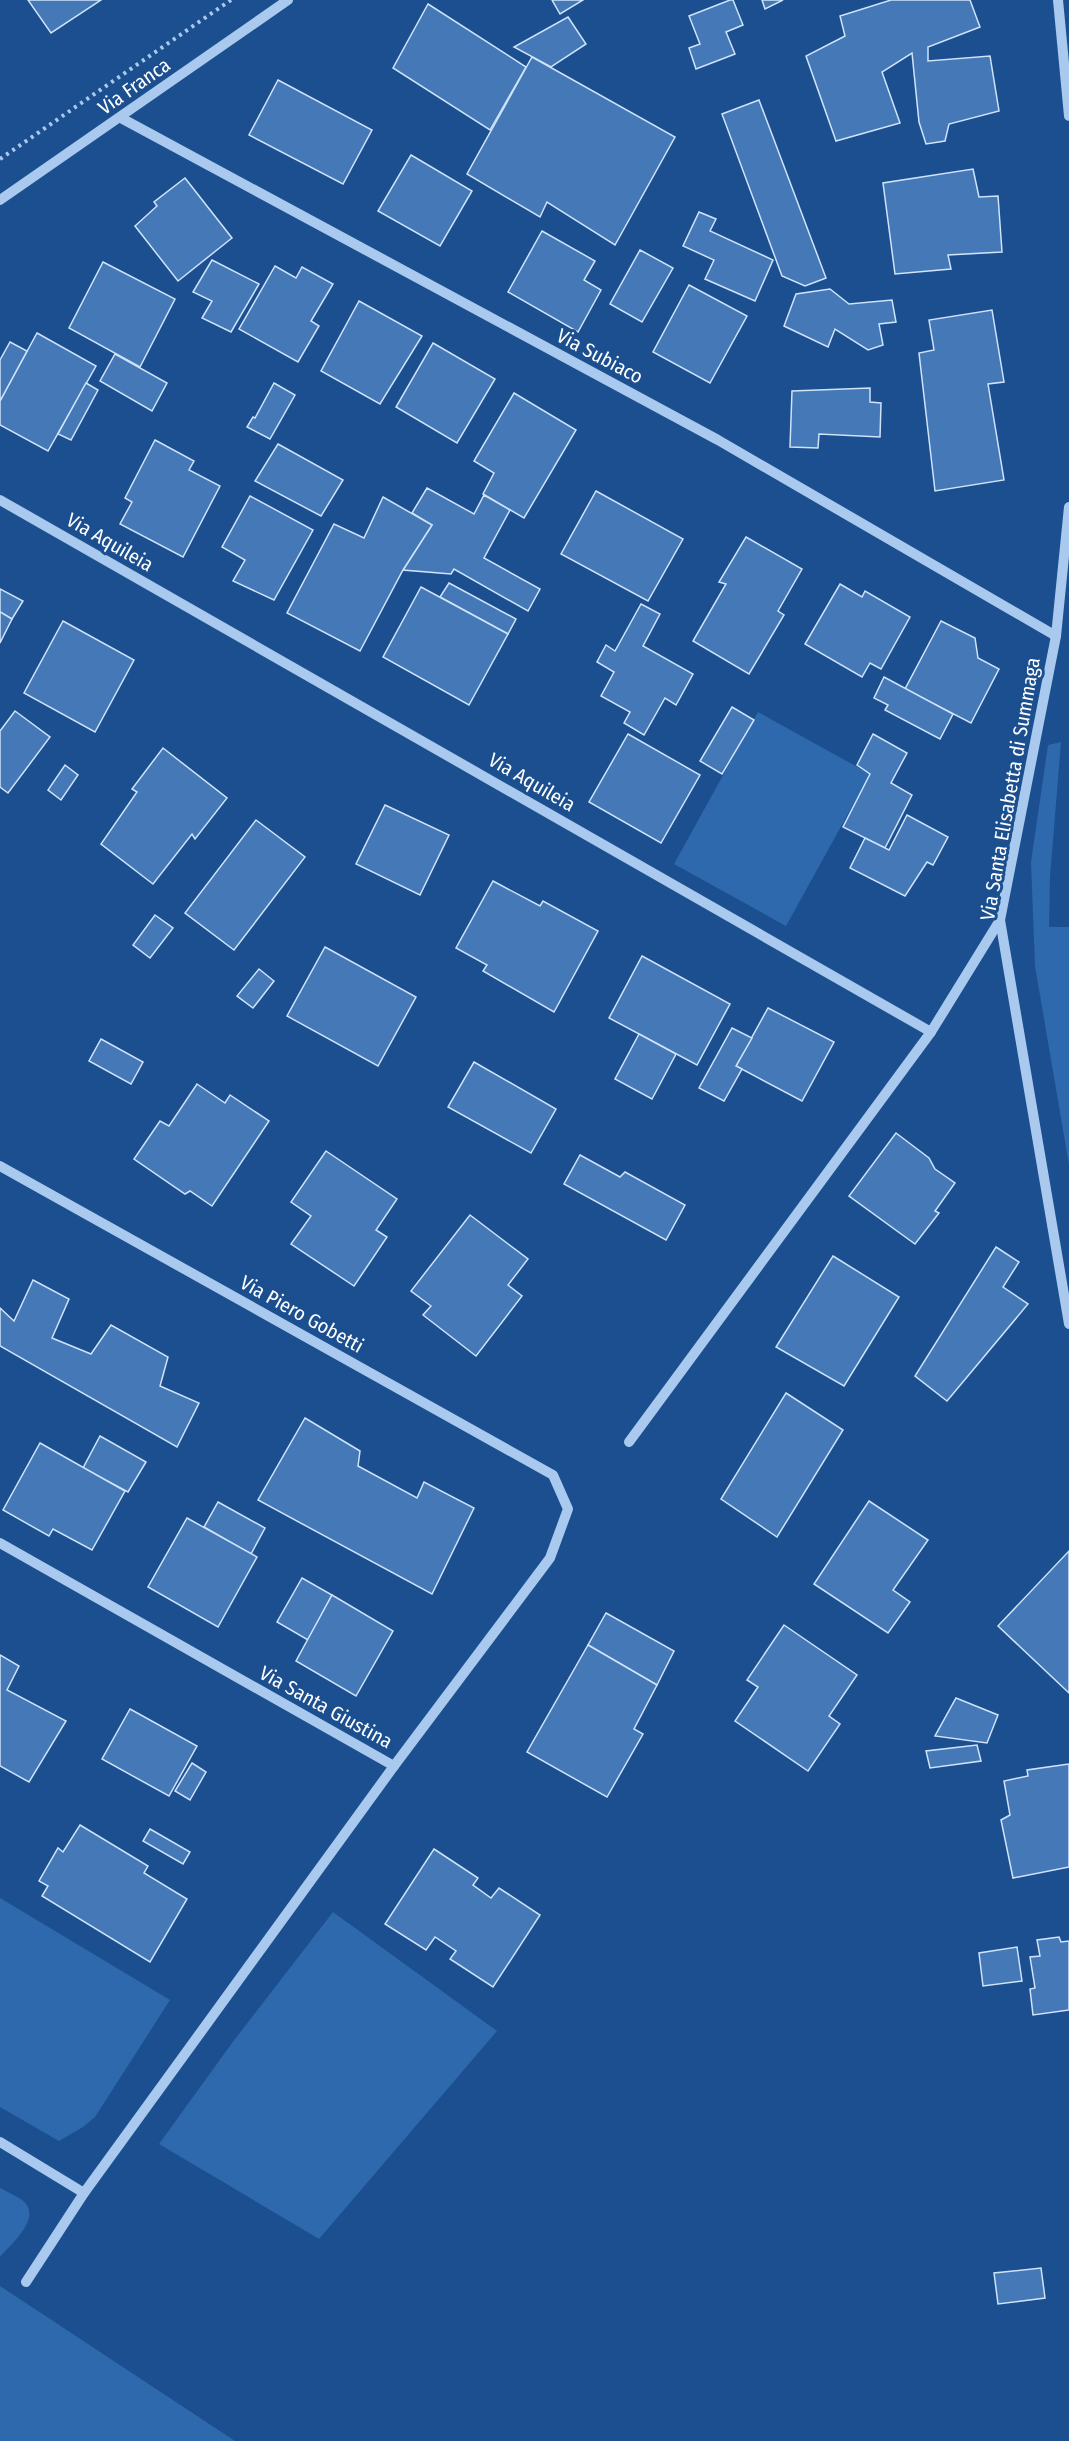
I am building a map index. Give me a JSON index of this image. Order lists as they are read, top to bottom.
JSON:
{
  "streets": {
    "street": [
      "Via Franca",
      "Via Subiaco",
      "Via Aquileia",
      "Via Santa Elisabetta di Summaga",
      "Via Piero Gobetti",
      "Via Santa Giustina"
    ]
  },
  "crossings": [
    ["Via Franca", "Via Subiaco"],
    ["Via Subiaco", "Via Santa Elisabetta di Summaga"],
    ["Via Piero Gobetti", "Via Santa Giustina"]
  ]
}
